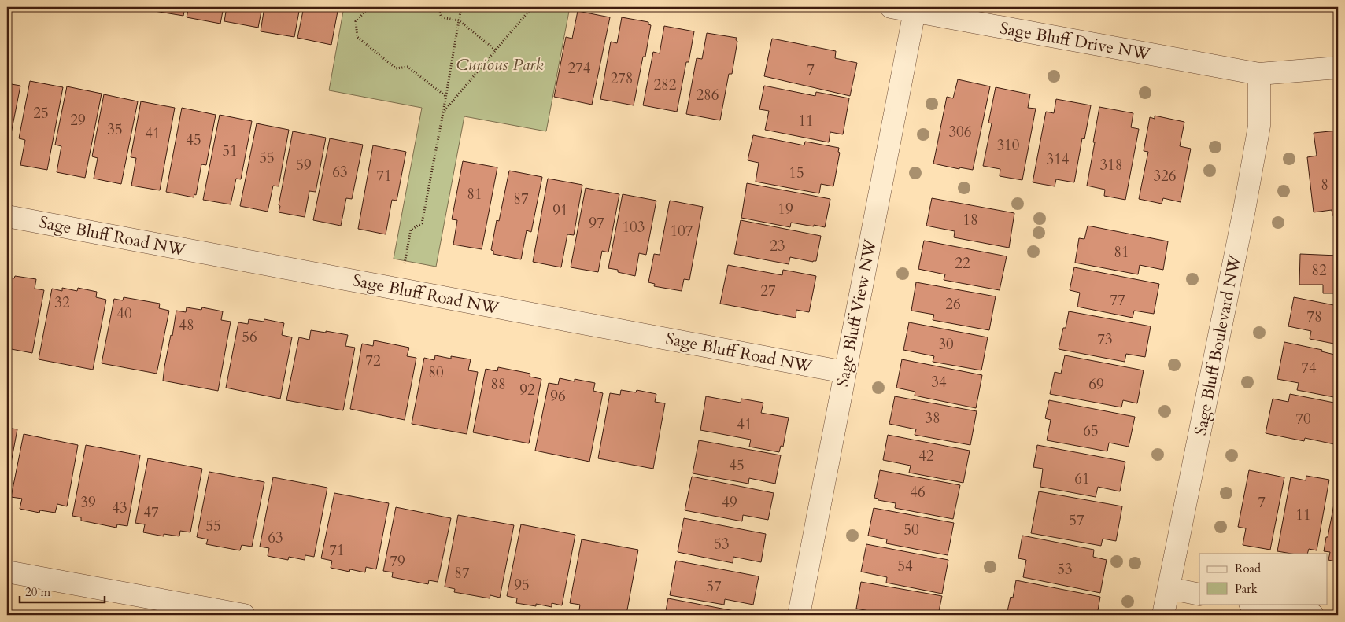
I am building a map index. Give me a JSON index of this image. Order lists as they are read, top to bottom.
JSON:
{
  "streets": {
    "street": [
      "Sage Bluff Drive NW",
      "Sage Bluff Road NW",
      "Sage Bluff View NW",
      "Sage Bluff Boulevard NW"
    ]
  },
  "crossings": [
    ["Sage Bluff Drive NW", "Sage Bluff View NW"],
    ["Sage Bluff Drive NW", "Sage Bluff Boulevard NW"],
    ["Sage Bluff Road NW", "Sage Bluff View NW"]
  ],
  "parks": ["Curious Park"],
  "house_numbers": [
    "274",
    "7",
    "278",
    "282",
    "286",
    "25",
    "29",
    "11",
    "35",
    "306",
    "41",
    "45",
    "310",
    "51",
    "55",
    "314",
    "59",
    "318",
    "63",
    "15",
    "71",
    "326",
    "8",
    "81",
    "87",
    "19",
    "91",
    "18",
    "97",
    "103",
    "107",
    "23",
    "81",
    "22",
    "82",
    "27",
    "77",
    "32",
    "26",
    "40",
    "78",
    "48",
    "56",
    "73",
    "30",
    "72",
    "74",
    "80",
    "34",
    "88",
    "69",
    "92",
    "96",
    "38",
    "70",
    "41",
    "65",
    "42",
    "45",
    "61",
    "46",
    "39",
    "49",
    "7",
    "43",
    "47",
    "11",
    "57",
    "55",
    "50",
    "63",
    "53",
    "71",
    "79",
    "54",
    "53",
    "87",
    "95",
    "57"
  ],
  "legend": ["Road", "Park"],
  "scale_bar": "20 m"
}
